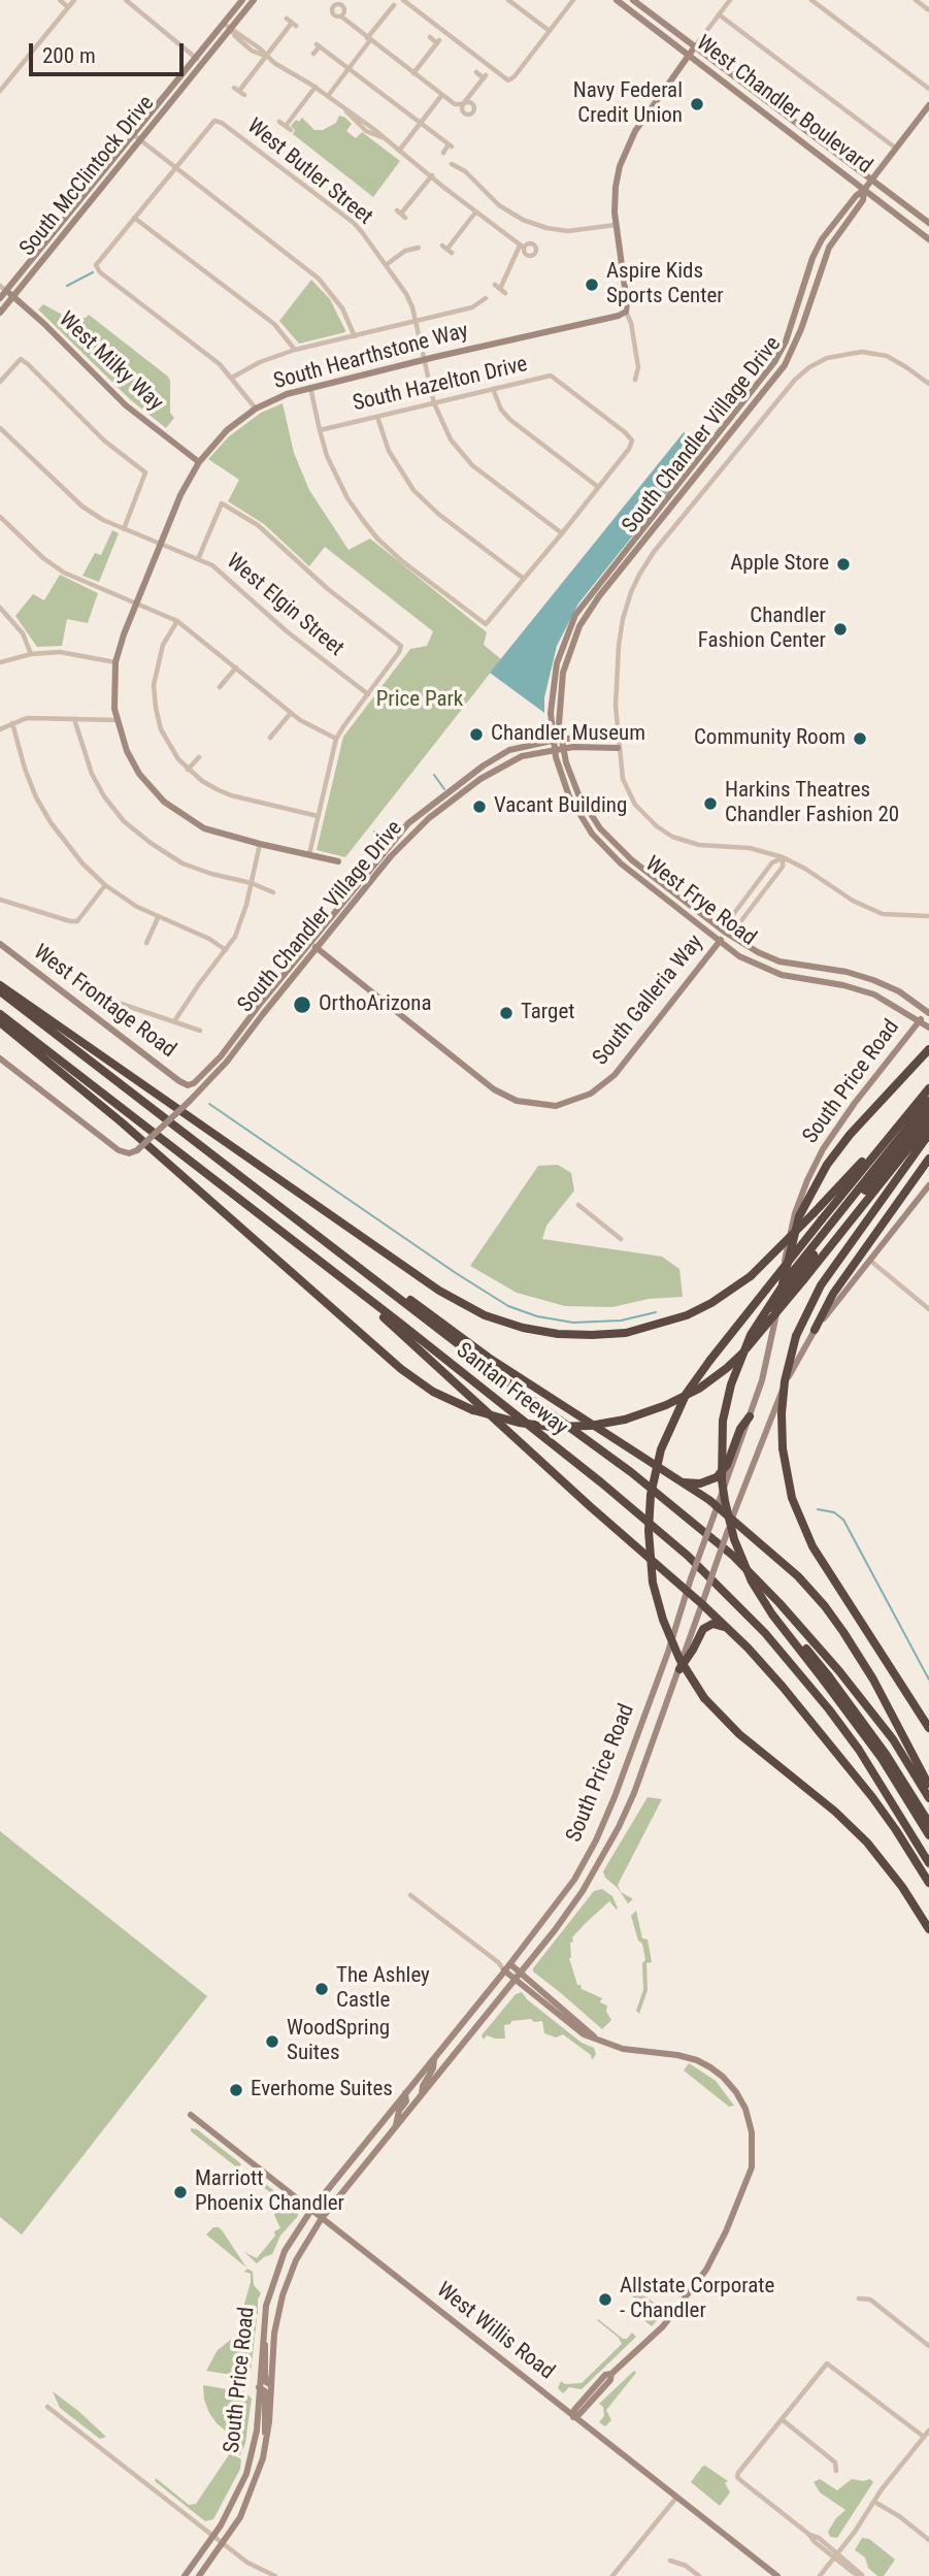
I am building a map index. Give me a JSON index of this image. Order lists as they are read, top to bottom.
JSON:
{
  "streets": {
    "highway": ["Santan Freeway"],
    "street": [
      "West Chandler Boulevard",
      "West Butler Street",
      "South McClintock Drive",
      "South Hearthstone Way",
      "West Milky Way",
      "South Hazelton Drive",
      "South Chandler Village Drive",
      "West Elgin Street",
      "West Frye Road",
      "South Galleria Way",
      "West Frontage Road",
      "South Price Road",
      "West Willis Road"
    ]
  },
  "crossings": [
    ["West Chandler Boulevard", "South Chandler Village Drive"],
    ["West Butler Street", "South Hearthstone Way"],
    ["West Butler Street", "South Hazelton Drive"],
    ["South McClintock Drive", "West Milky Way"],
    ["South Hearthstone Way", "West Milky Way"],
    ["South Hearthstone Way", "West Elgin Street"],
    ["South Chandler Village Drive", "West Frye Road"],
    ["South Chandler Village Drive", "South Galleria Way"],
    ["South Chandler Village Drive", "West Frontage Road"],
    ["West Frye Road", "South Galleria Way"],
    ["West Frye Road", "South Price Road"],
    ["South Price Road", "West Willis Road"]
  ],
  "parks": ["Price Park"],
  "places": [
    "Navy Federal Credit Union",
    "Aspire Kids Sports Center",
    "Apple Store",
    "Chandler Fashion Center",
    "Chandler Museum",
    "Community Room",
    "Harkins Theatres Chandler Fashion 20",
    "Vacant Building",
    "OrthoArizona",
    "Target",
    "The Ashley Castle",
    "WoodSpring Suites",
    "Everhome Suites",
    "Marriott Phoenix Chandler",
    "Allstate Corporate - Chandler"
  ],
  "scale_bar": "200 m"
}
